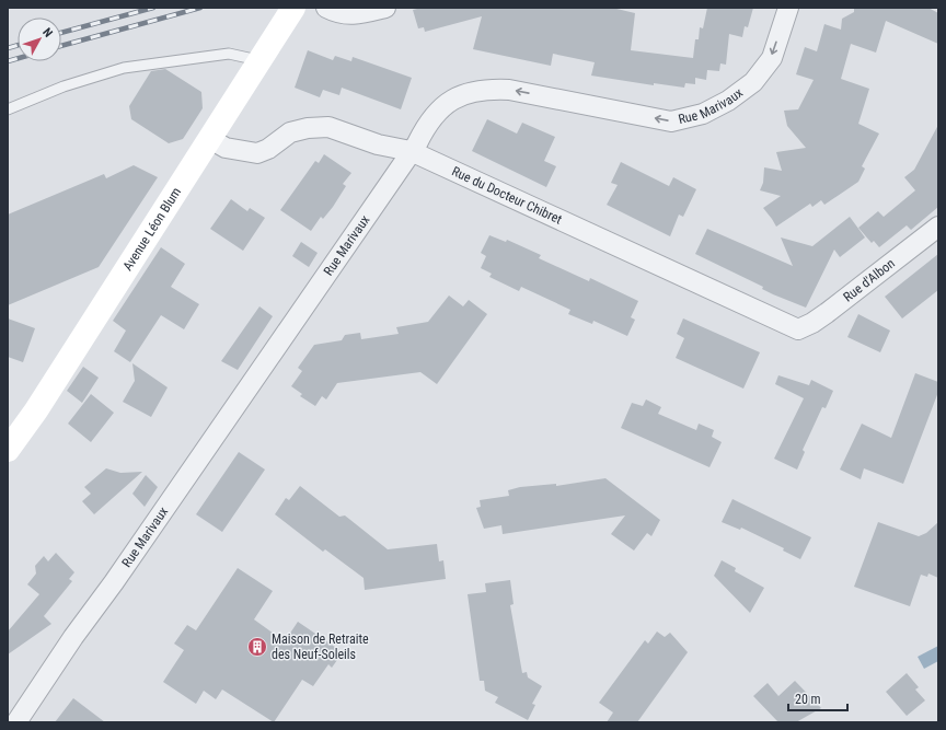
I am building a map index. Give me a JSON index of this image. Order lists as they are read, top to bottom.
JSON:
{
  "streets": {
    "main road": ["Avenue Léon Blum"],
    "street": ["Rue Marivaux", "Rue du Docteur Chibret", "Rue d'Albon"]
  },
  "crossings": [
    ["Rue Marivaux", "Rue du Docteur Chibret"],
    ["Rue du Docteur Chibret", "Avenue Léon Blum"],
    ["Rue du Docteur Chibret", "Rue d'Albon"]
  ],
  "places": {
    "building": ["Maison de Retraite des Neuf-Soleils"]
  },
  "scale_bar": "20 m",
  "north": "top right"
}
